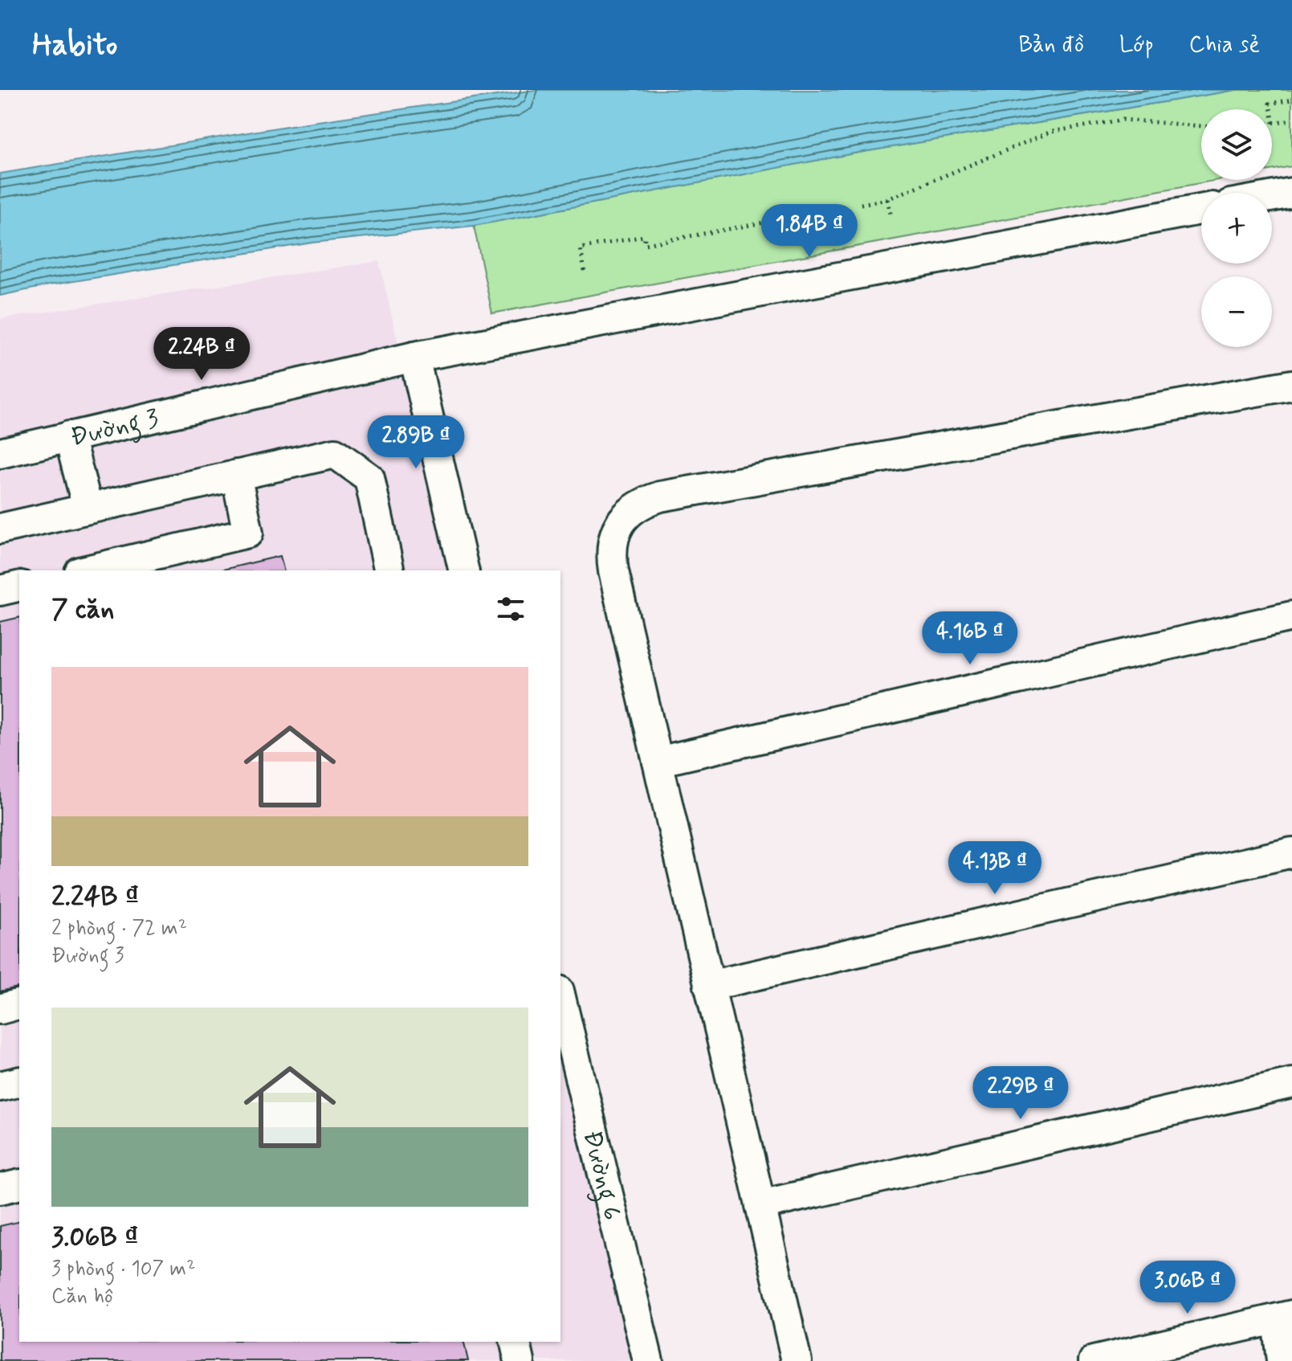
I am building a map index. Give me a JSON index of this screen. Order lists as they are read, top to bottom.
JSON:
{
  "streets": {
    "street": ["Đường 3", "Đường 6"]
  },
  "page": {
    "header": "Habito",
    "nav": ["Bản đồ", "Lớp", "Chia sẻ"],
    "map_buttons": ["+", "−"],
    "price": [
      "1.84B ₫",
      "2.24B ₫",
      "2.89B ₫",
      "4.16B ₫",
      "4.13B ₫",
      "2.29B ₫",
      "3.06B ₫"
    ],
    "heading": "7 căn",
    "list": [
      {
        "name": "2.24B ₫",
        "note": "2 phòng · 72 m² · Đường 3"
      },
      {
        "name": "3.06B ₫",
        "note": "3 phòng · 107 m² · Căn hộ"
      }
    ]
  }
}
